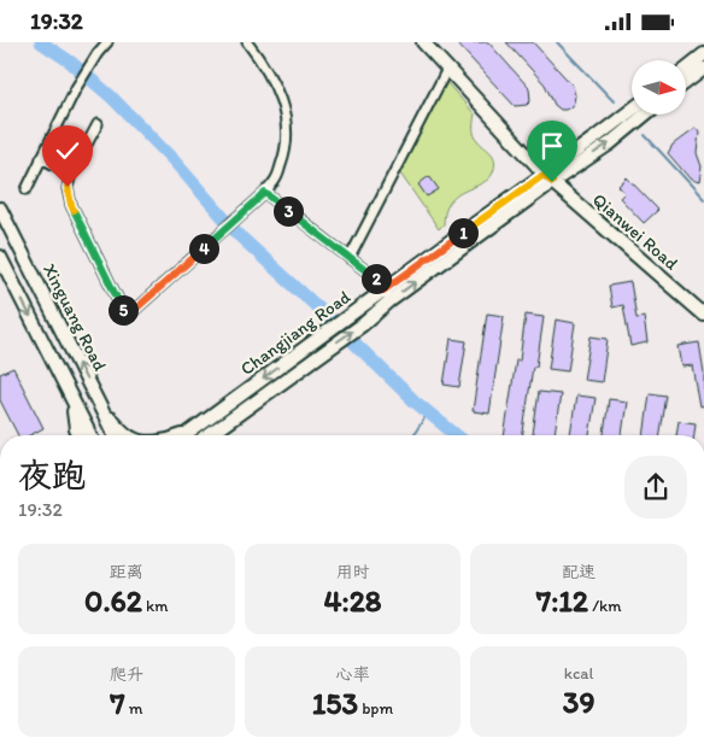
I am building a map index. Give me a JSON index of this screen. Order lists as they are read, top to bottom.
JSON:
{
  "streets": {
    "main road": ["Qianwei Road", "Xinguang Road", "Changjiang Road"]
  },
  "crossings": [
    ["Qianwei Road", "Changjiang Road"]
  ],
  "north": "right",
  "page": {
    "status": "19:32",
    "pins": [
      "3",
      "1",
      "4",
      "2",
      "5"
    ],
    "heading": ["夜跑", "19:32"],
    "stats": [
      ["距离", "0.62 km"],
      ["用时", "4:28"],
      ["配速", "7:12 /km"],
      ["爬升", "7 m"],
      ["心率", "153 bpm"],
      ["kcal", "39"]
    ]
  }
}
